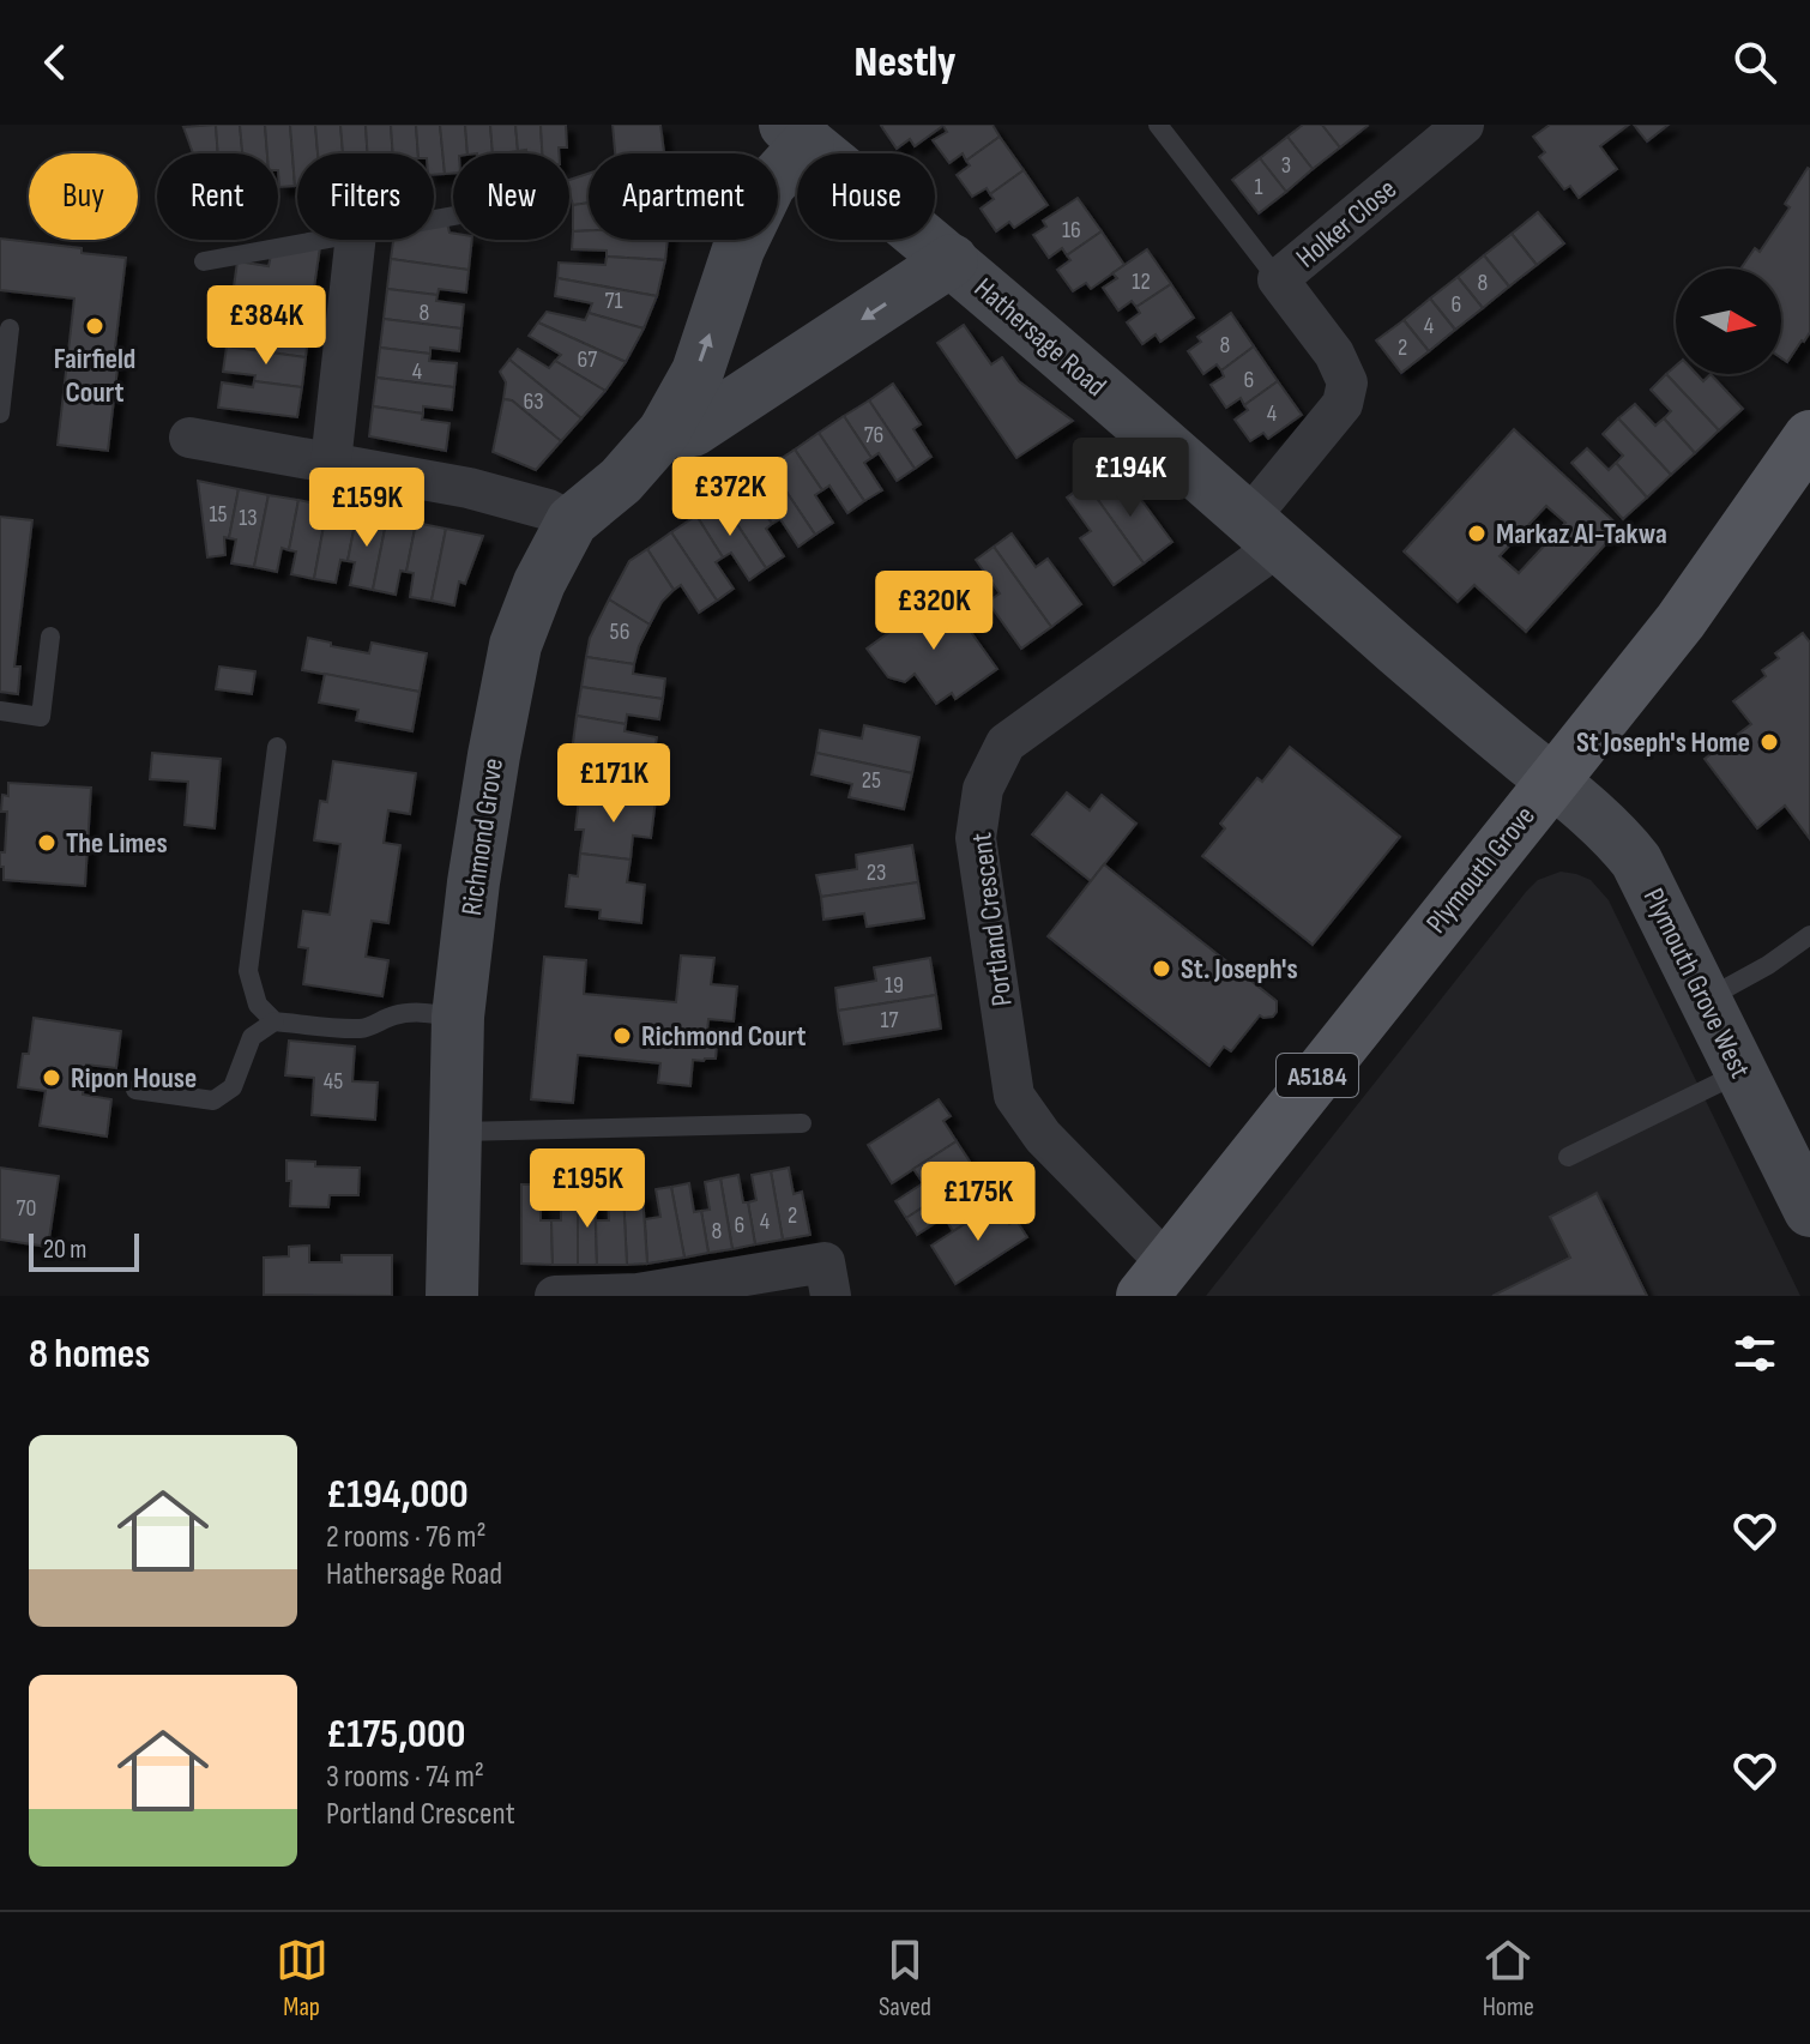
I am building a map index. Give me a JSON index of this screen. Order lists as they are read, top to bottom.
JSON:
{
  "streets": {
    "main road": ["Plymouth Grove", "A5184"],
    "street": [
      "Holker Close",
      "Hathersage Road",
      "Richmond Grove",
      "Portland Crescent",
      "Plymouth Grove West"
    ]
  },
  "crossings": [
    ["Holker Close", "Hathersage Road"],
    ["Holker Close", "Portland Crescent"],
    ["Hathersage Road", "Richmond Grove"],
    ["Hathersage Road", "Plymouth Grove"],
    ["Hathersage Road", "Portland Crescent"],
    ["Hathersage Road", "Plymouth Grove West"],
    ["Plymouth Grove", "Portland Crescent"],
    ["Plymouth Grove", "Plymouth Grove West"]
  ],
  "places": [
    "Fairfield Court",
    "Markaz Al-Takwa",
    "St Joseph's Home",
    "The Limes",
    "St. Joseph's",
    "Richmond Court",
    "Ripon House"
  ],
  "house_numbers": [
    "3",
    "1",
    "16",
    "12",
    "8",
    "71",
    "6",
    "8",
    "4",
    "8",
    "2",
    "67",
    "4",
    "6",
    "63",
    "4",
    "76",
    "15",
    "13",
    "56",
    "25",
    "23",
    "19",
    "17",
    "45",
    "70",
    "2",
    "4",
    "6",
    "8"
  ],
  "scale_bar": "20 m",
  "north": "right",
  "page": {
    "header": "Nestly",
    "chip": [
      "Buy",
      "Rent",
      "Filters",
      "New",
      "Apartment",
      "House"
    ],
    "price": [
      "£384K",
      "£194K",
      "£372K",
      "£159K",
      "£320K",
      "£171K",
      "£195K",
      "£175K"
    ],
    "scale": "20 m",
    "heading": "8 homes",
    "list": [
      {
        "name": "£194,000",
        "note": "2 rooms · 76 m² · Hathersage Road"
      },
      {
        "name": "£175,000",
        "note": "3 rooms · 74 m² · Portland Crescent"
      }
    ],
    "tabs": ["Map", "Saved", "Home"]
  }
}
